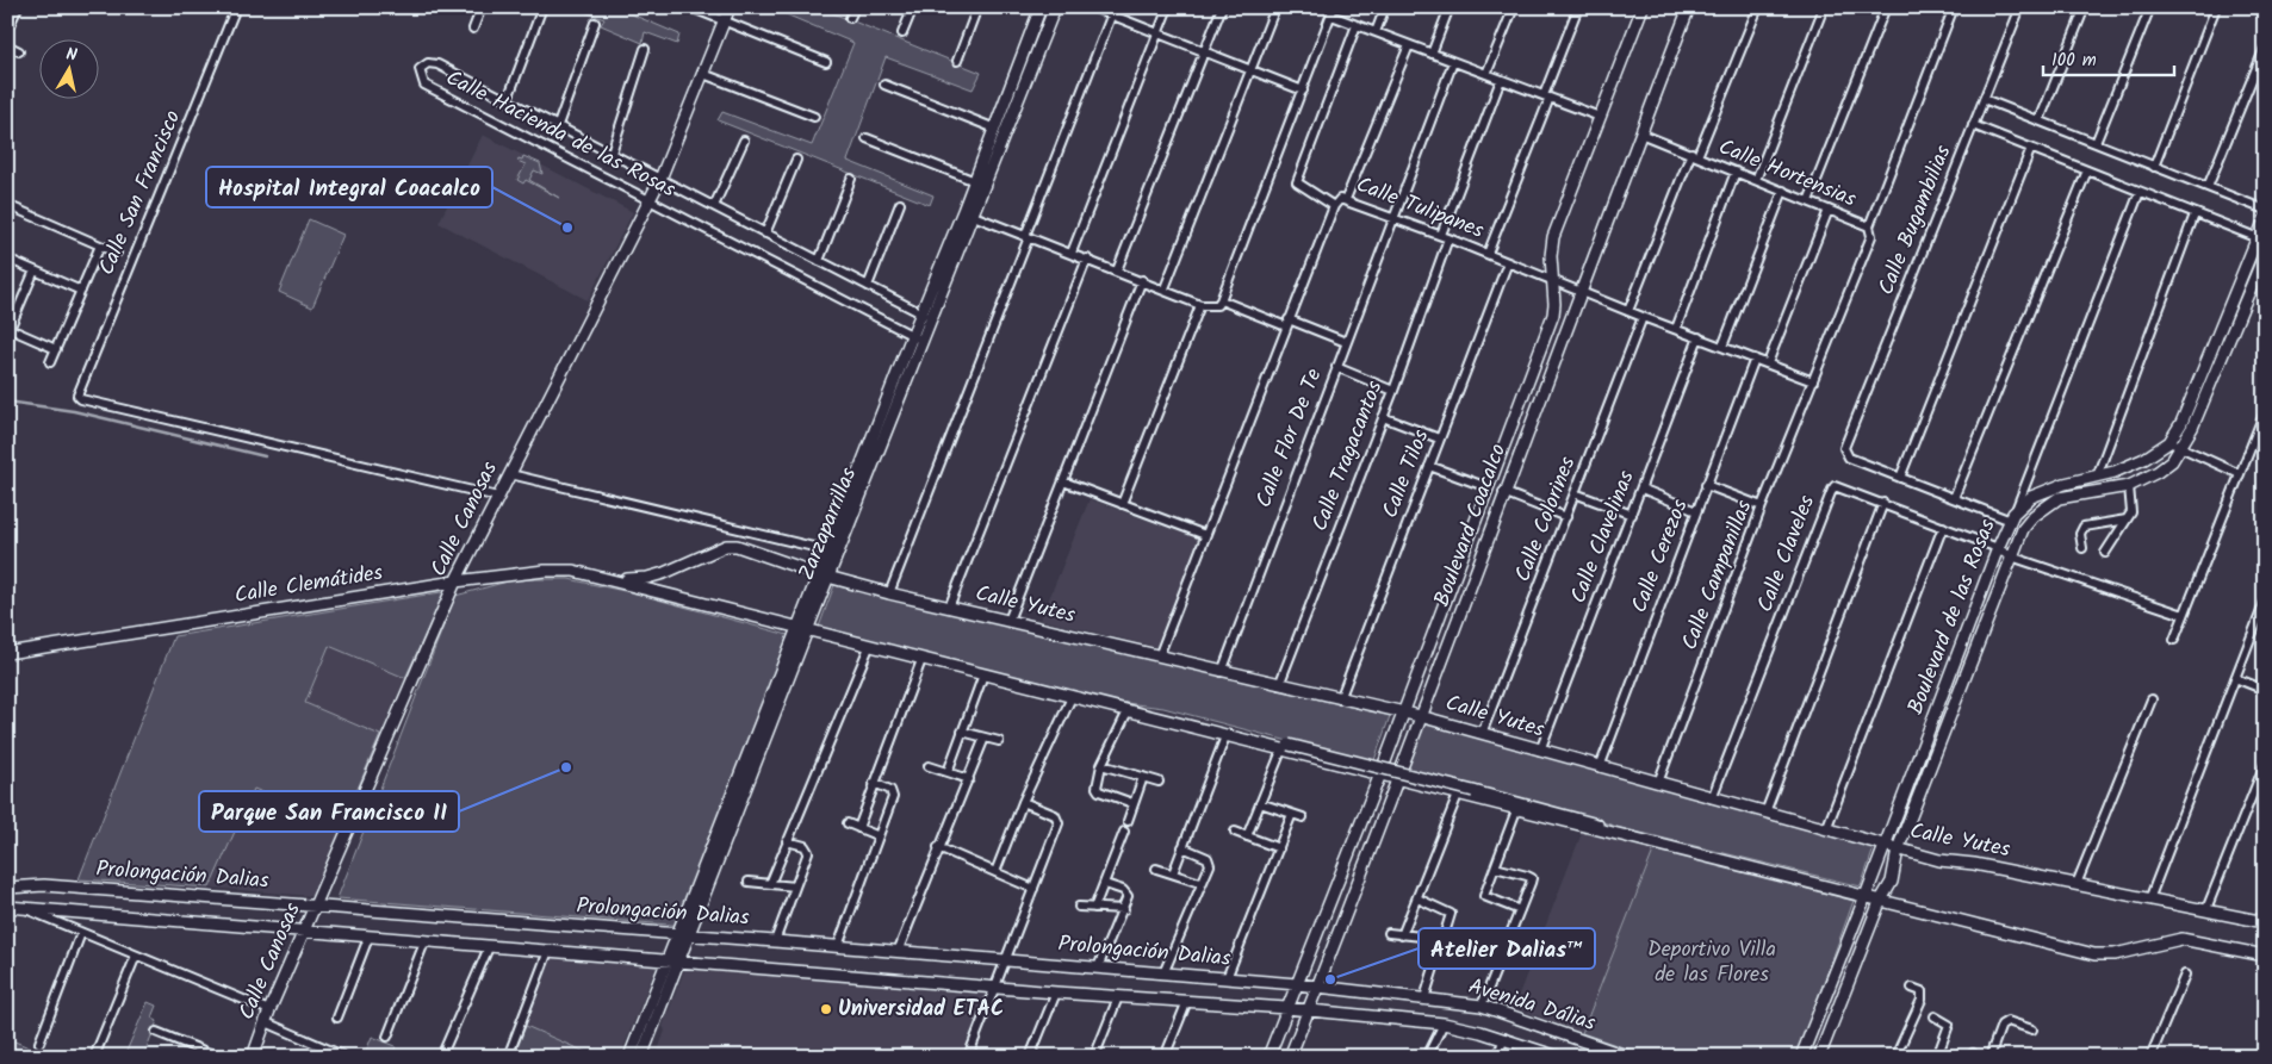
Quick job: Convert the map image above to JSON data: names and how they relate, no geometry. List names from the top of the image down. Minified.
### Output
{"streets":{"main road":["Calle Canosas","Zarzaparrillas","Boulevard Coacalco","Calle Clemátides","Calle Yutes","Boulevard de las Rosas","Prolongación Dalias","Avenida Dálias"],"street":["Calle Hacienda de las Rosas","Calle Hortensias","Calle San Francisco","Calle Tulipanes","Calle Bugambilias","Calle Flor De Te","Calle Tragacantos","Calle Tilos","Calle Colorines","Calle Clavelinas","Calle Claveles","Calle Cerezos","Calle Campanillas"]},"crossings":[["Calle Hacienda de las Rosas","Calle Canosas"],["Calle Hacienda de las Rosas","Zarzaparrillas"],["Calle Hortensias","Boulevard Coacalco"],["Calle Hortensias","Calle Campanillas"],["Calle San Francisco","Calle Canosas"],["Calle Tulipanes","Calle Flor De Te"],["Calle Tulipanes","Calle Tragacantos"],["Calle Tulipanes","Calle Tilos"],["Calle Tulipanes","Calle Colorines"],["Calle Tulipanes","Boulevard Coacalco"],["Calle Tulipanes","Calle Clavelinas"],["Calle Tulipanes","Calle Cerezos"],["Calle Tulipanes","Calle Campanillas"],["Calle Tulipanes","Calle Yutes"],["Calle Bugambilias","Boulevard de las Rosas"],["Calle Flor De Te","Calle Yutes"],["Calle Tragacantos","Calle Yutes"],["Calle Tilos","Calle Yutes"],["Calle Canosas","Calle Clemátides"],["Calle Canosas","Prolongación Dalias"],["Calle Colorines","Calle Yutes"],["Zarzaparrillas","Calle Clemátides"],["Zarzaparrillas","Calle Yutes"],["Zarzaparrillas","Prolongación Dalias"],["Boulevard Coacalco","Calle Yutes"],["Boulevard Coacalco","Prolongación Dalias"],["Boulevard Coacalco","Avenida Dálias"],["Calle Clavelinas","Calle Yutes"],["Calle Claveles","Calle Yutes"],["Calle Claveles","Boulevard de las Rosas"],["Calle Cerezos","Calle Yutes"],["Calle Campanillas","Calle Yutes"],["Calle Clemátides","Calle Yutes"],["Calle Yutes","Boulevard de las Rosas"],["Prolongación Dalias","Avenida Dálias"]],"parks":["Deportivo Villa de las Flores"],"places":["Hospital Integral Coacalco","Parque San Francisco II","Atelier Dalias™","Universidad ETAC"],"scale_bar":"100 m","north":"top"}
